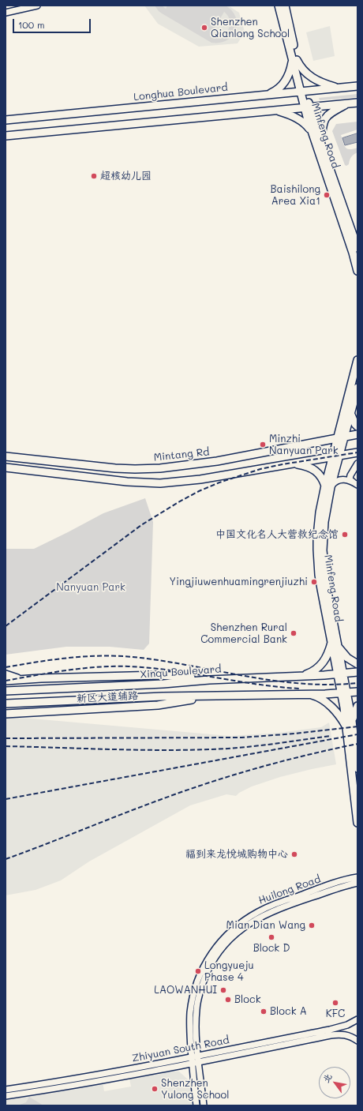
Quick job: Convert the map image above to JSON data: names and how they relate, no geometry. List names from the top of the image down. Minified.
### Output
{"streets":{"main road":["Longhua Boulevard","Minfeng Road","Mintang Rd","Xinqu Boulevard","新区大道辅路"],"street":["Huilong Road","Zhiyuan South Road"]},"crossings":[["Longhua Boulevard","Minfeng Road"],["Minfeng Road","Mintang Rd"],["Minfeng Road","Xinqu Boulevard"],["Huilong Road","Zhiyuan South Road"]],"parks":["Nanyuan Park"],"places":["Shenzhen Qianlong School","超核幼儿园","Baishilong Area Xia1","Minzhi Nanyuan Park","中国文化名人大营救纪念馆","Yingjiuwenhuamingrenjiuzhi","Shenzhen Rural Commercial Bank","福到来龙悦城购物中心","Mian Dian Wang","Block D","Longyueju Phase 4","LAOWANHUI","Block","KFC","Block A","Shenzhen Yulong School"],"scale_bar":"100 m","north":"top left"}
